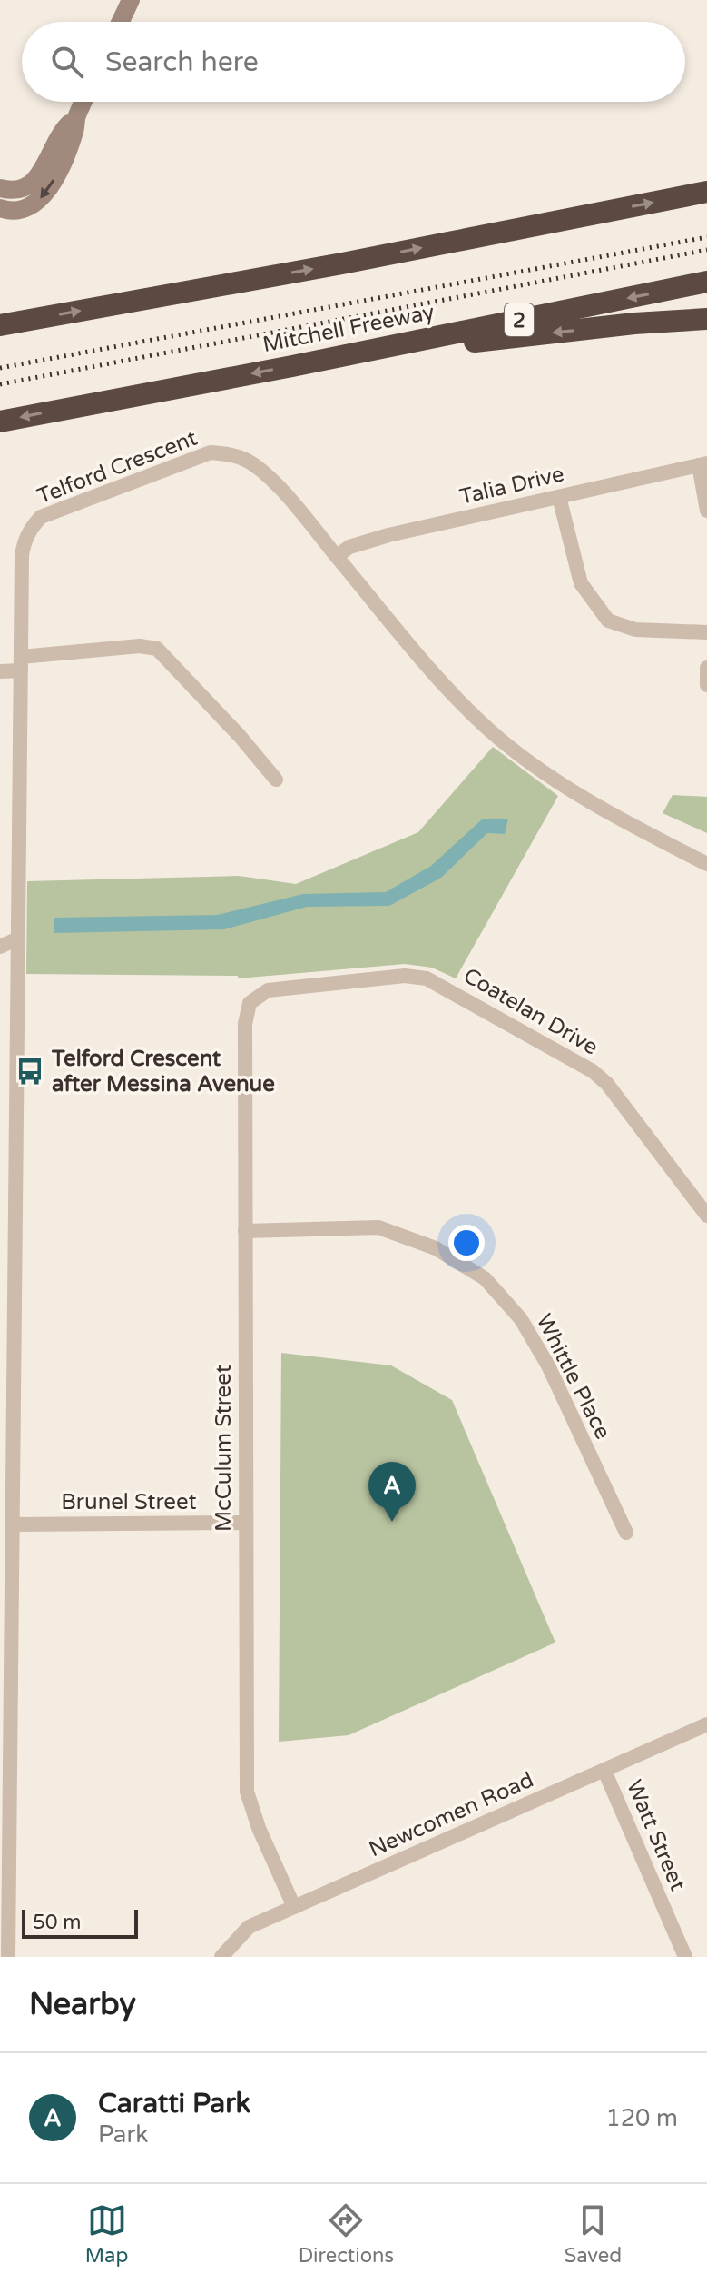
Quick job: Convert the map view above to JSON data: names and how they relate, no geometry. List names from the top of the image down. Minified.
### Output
{"streets":{"highway":["2","Mitchell Freeway"],"street":["Telford Crescent","Talia Drive","Coatelan Drive","Whittle Place","McCulum Street","Brunel Street","Newcomen Road","Watt Street"]},"crossings":[["Telford Crescent","Talia Drive"],["Telford Crescent","Brunel Street"],["Coatelan Drive","McCulum Street"],["Whittle Place","McCulum Street"],["McCulum Street","Brunel Street"],["McCulum Street","Newcomen Road"],["Newcomen Road","Watt Street"]],"places":{"bus stop":["Telford Crescent after Messina Avenue"]},"scale_bar":"50 m","page":{"search":"Search here","pins":"A","scale":"50 m","heading":"Nearby","list":[{"mark":"A","name":"Caratti Park","note":"Park","value":"120 m"}],"nav":["Map","Directions","Saved"]}}
